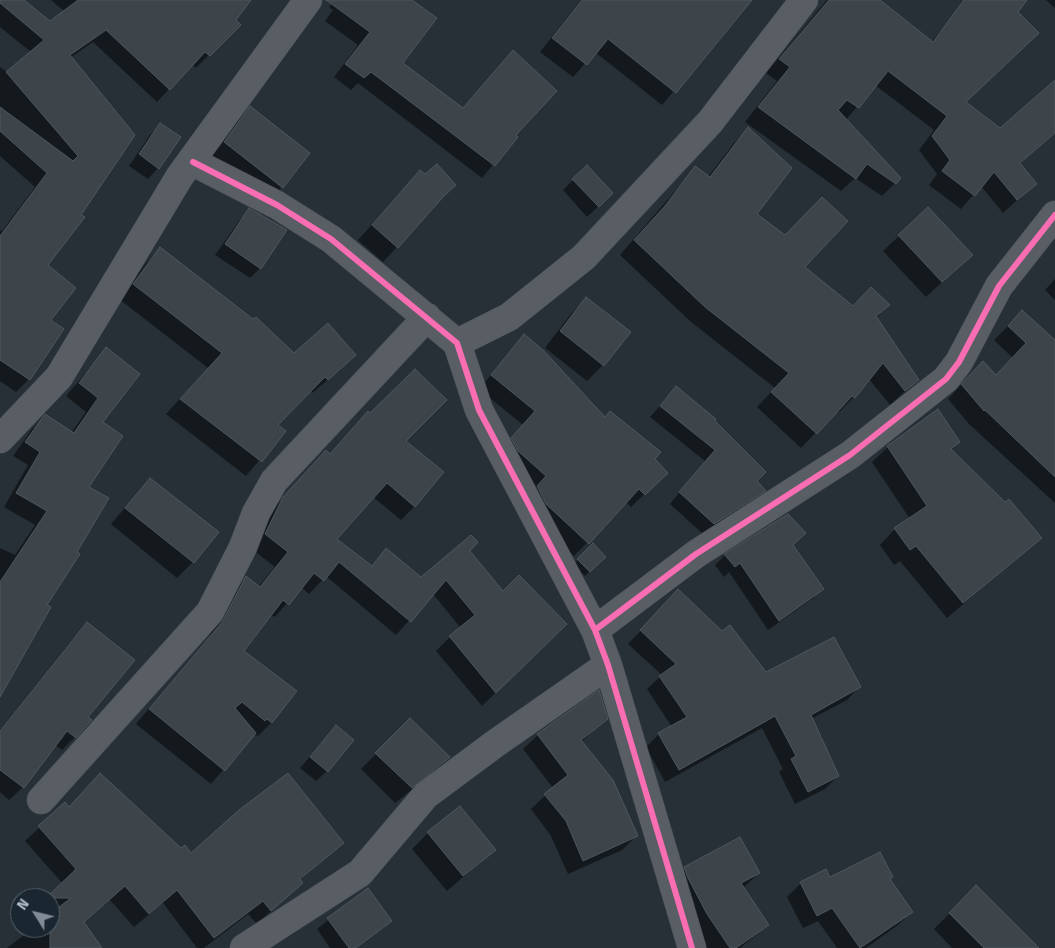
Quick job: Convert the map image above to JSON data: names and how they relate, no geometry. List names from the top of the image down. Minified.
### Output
{"north":"top left"}
